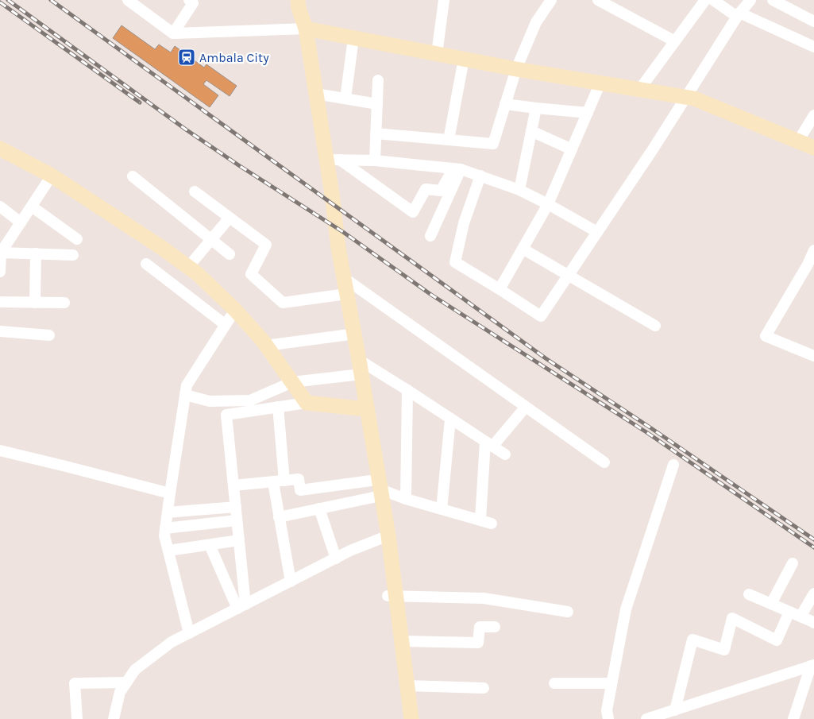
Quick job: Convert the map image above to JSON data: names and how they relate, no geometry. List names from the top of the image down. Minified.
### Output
{"places":{"station":["Ambala City"]}}
